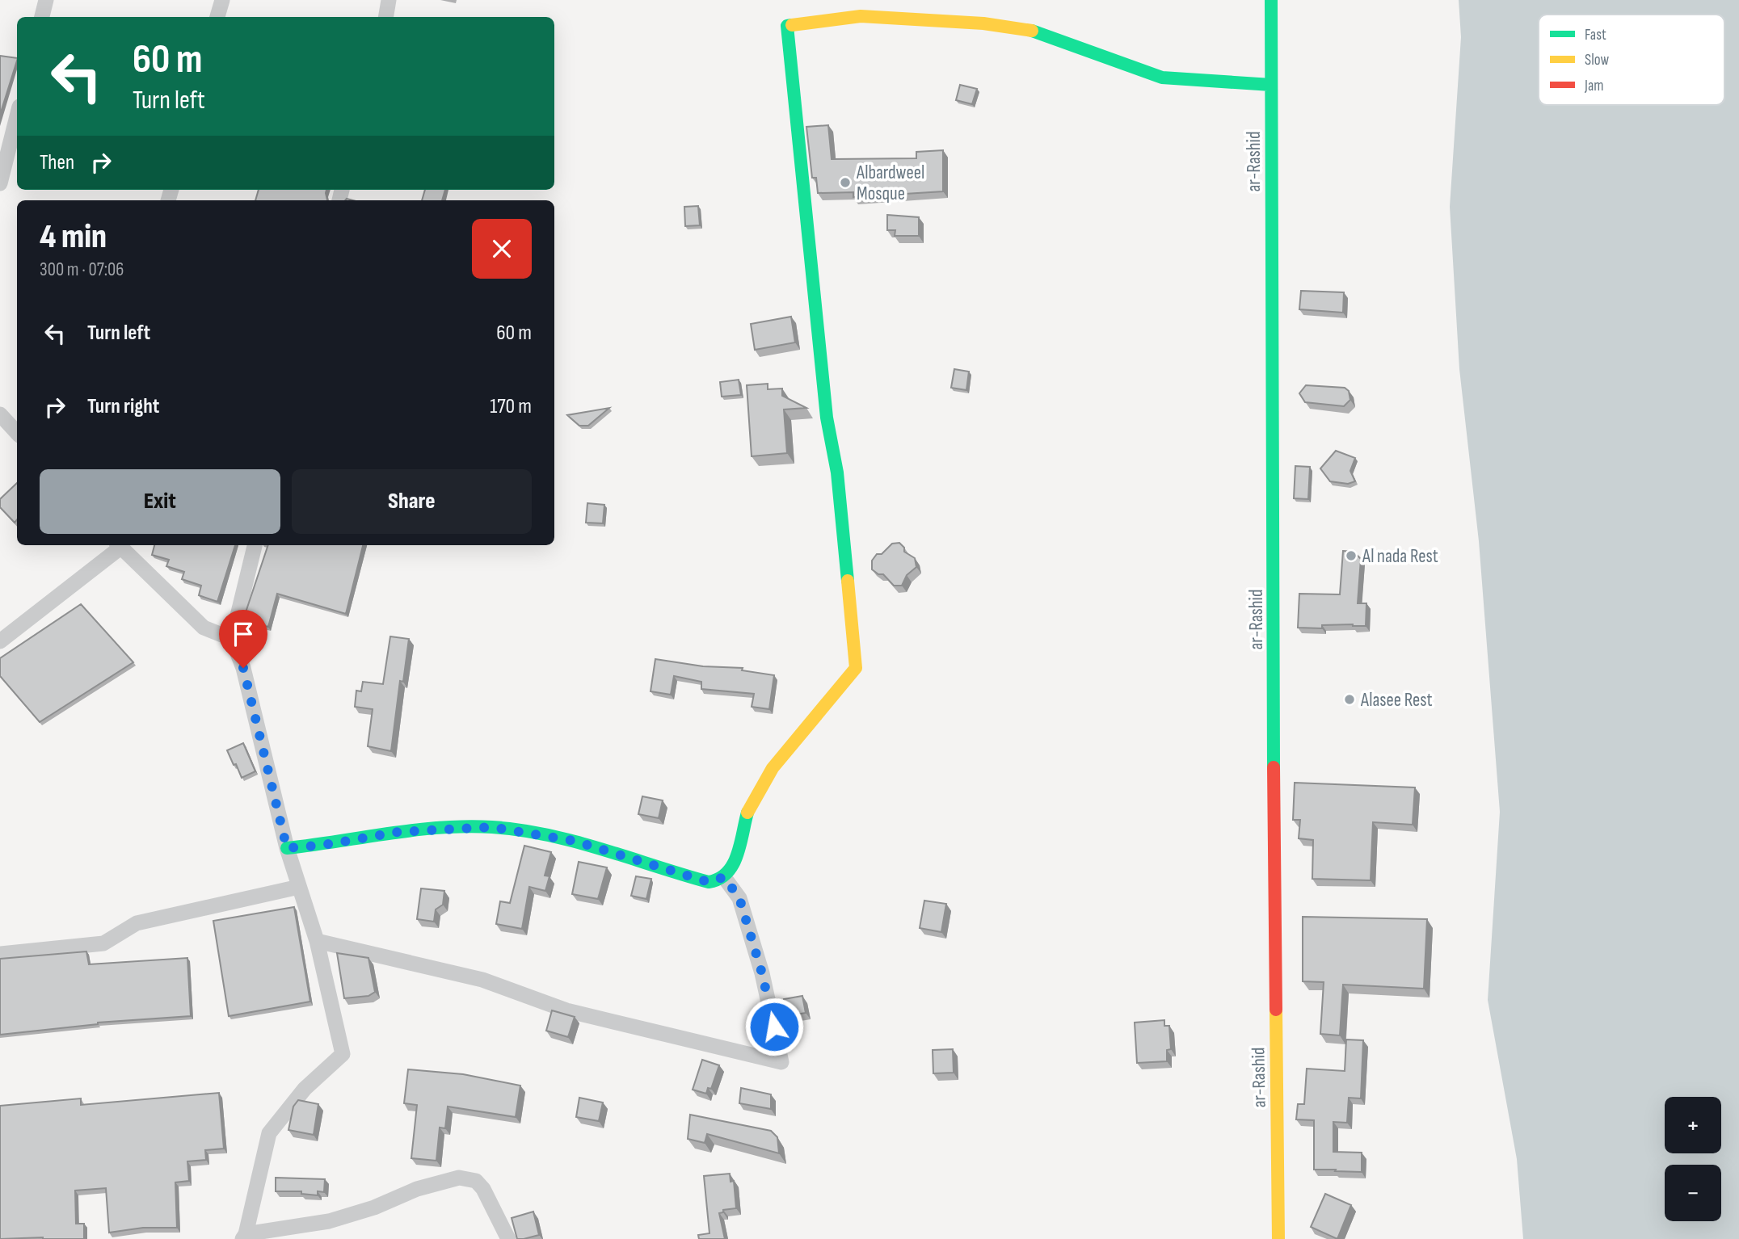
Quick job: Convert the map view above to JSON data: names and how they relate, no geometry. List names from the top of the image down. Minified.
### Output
{"streets":{"street":["ar-Rashid"]},"places":["Albardweel Mosque","Al nada Rest","Alasee Rest"],"legend":["Fast","Slow","Jam"],"page":{"turn":["60 m","Turn left"],"then":"Then","heading":["4 min","300 m · 07:06"],"list":[{"name":"Turn left","value":"60 m"},{"name":"Turn right","value":"170 m"}],"buttons":["Exit","Share"],"map_buttons":["+","−"]}}
